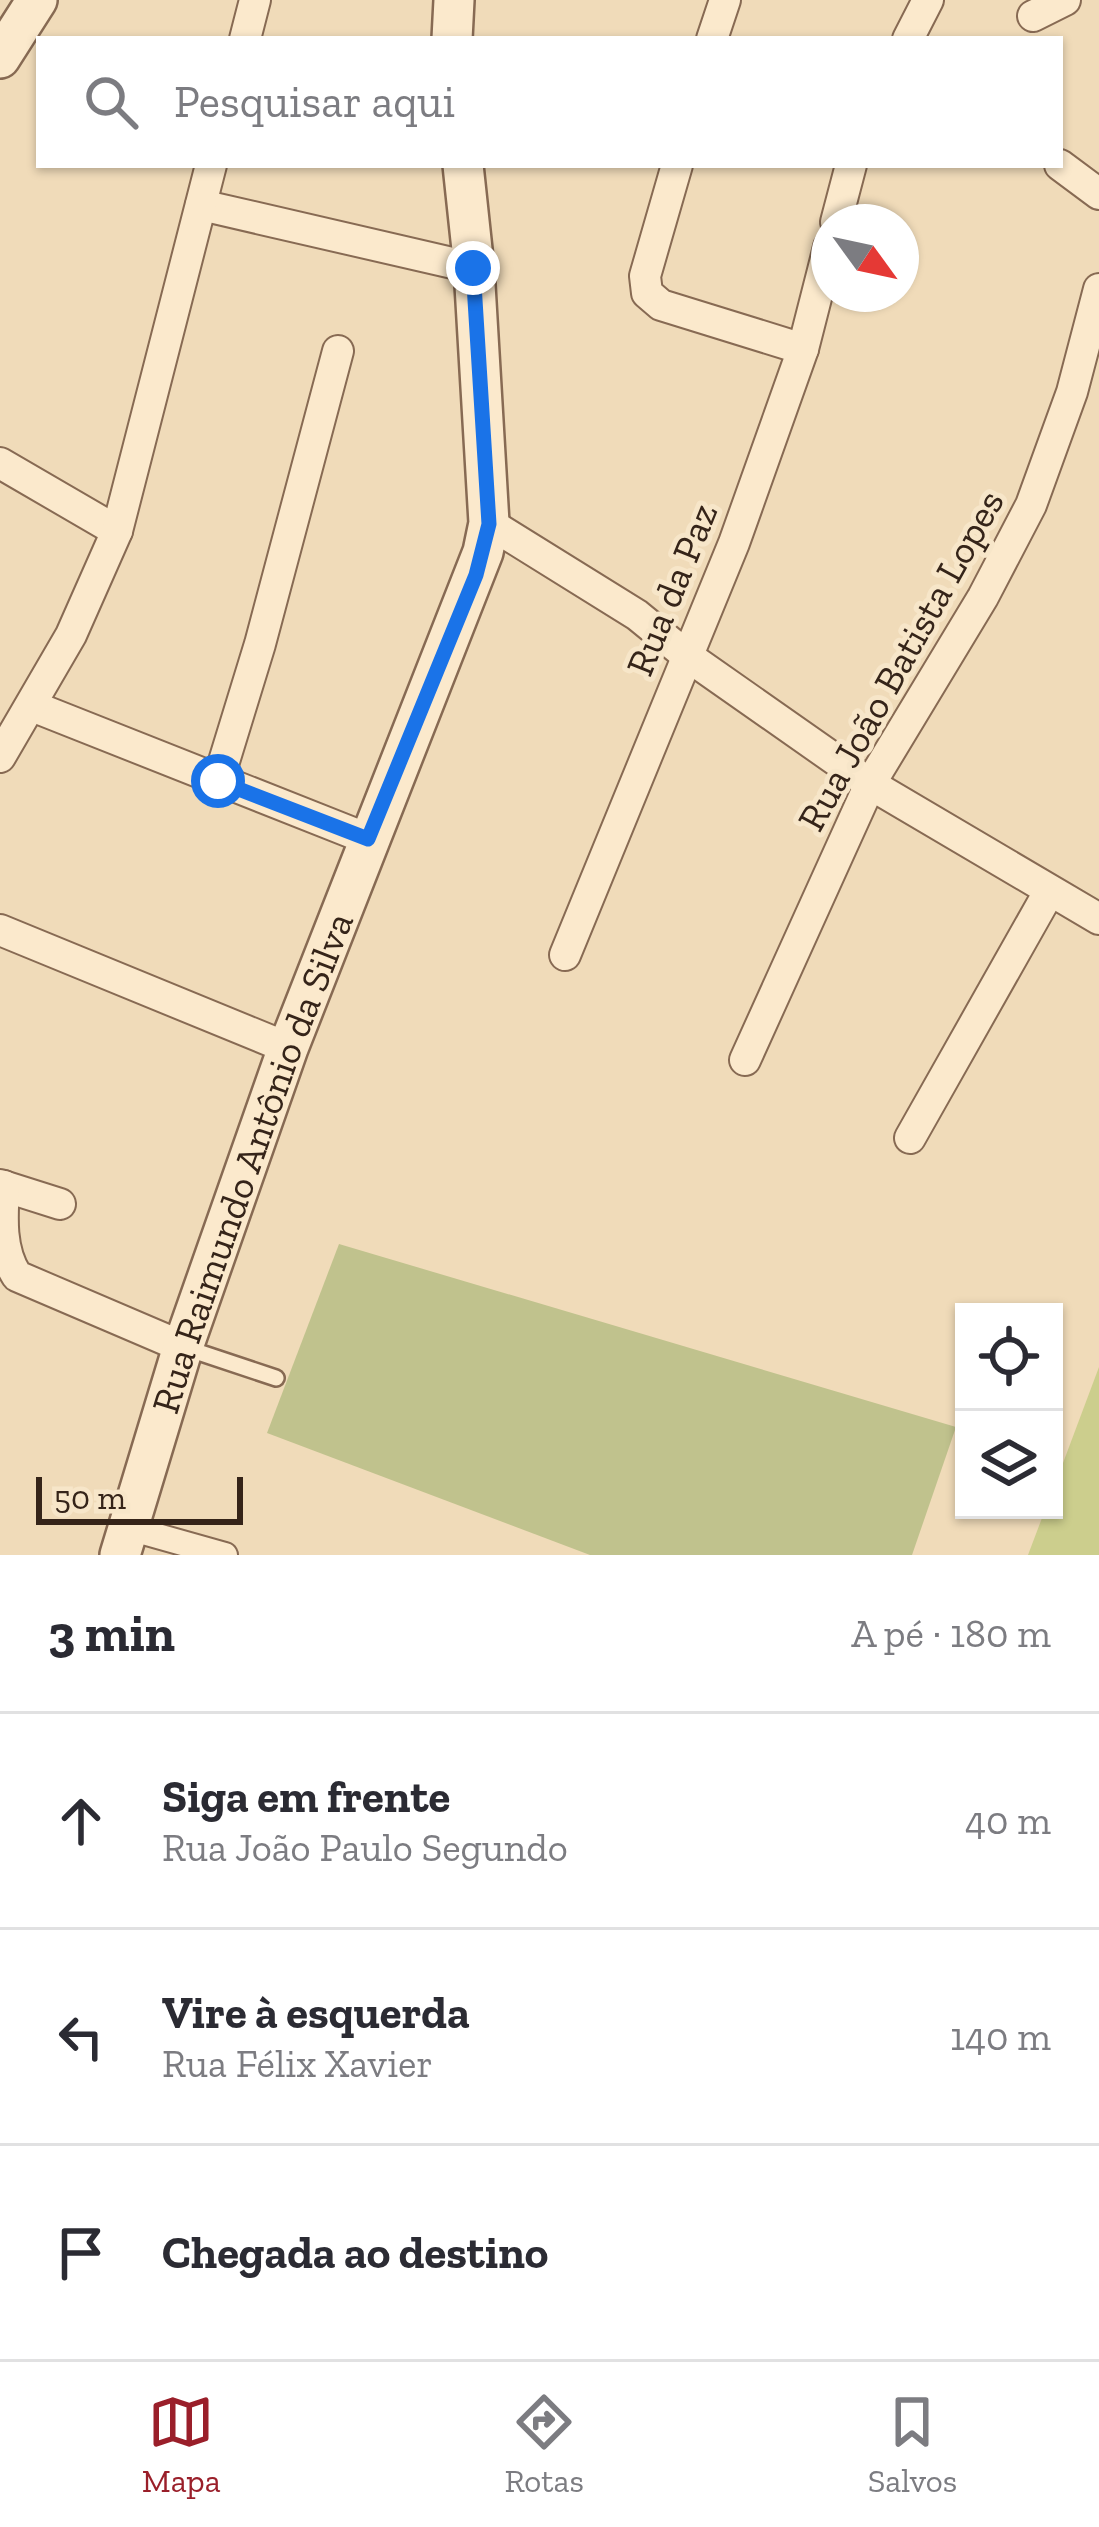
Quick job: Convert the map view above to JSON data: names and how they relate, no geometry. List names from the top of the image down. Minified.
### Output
{"streets":{"street":["Rua da Paz","Rua João Batista Lopes","Rua Raimundo Antônio da Silva"]},"scale_bar":"50 m","north":"bottom right","page":{"search":"Pesquisar aqui","scale":"50 m","heading":["3 min","A pé · 180 m"],"list":[["Siga em frente","Rua João Paulo Segundo","40 m"],["Vire à esquerda","Rua Félix Xavier","140 m"],"Chegada ao destino"],"nav":["Mapa","Rotas","Salvos"]}}
